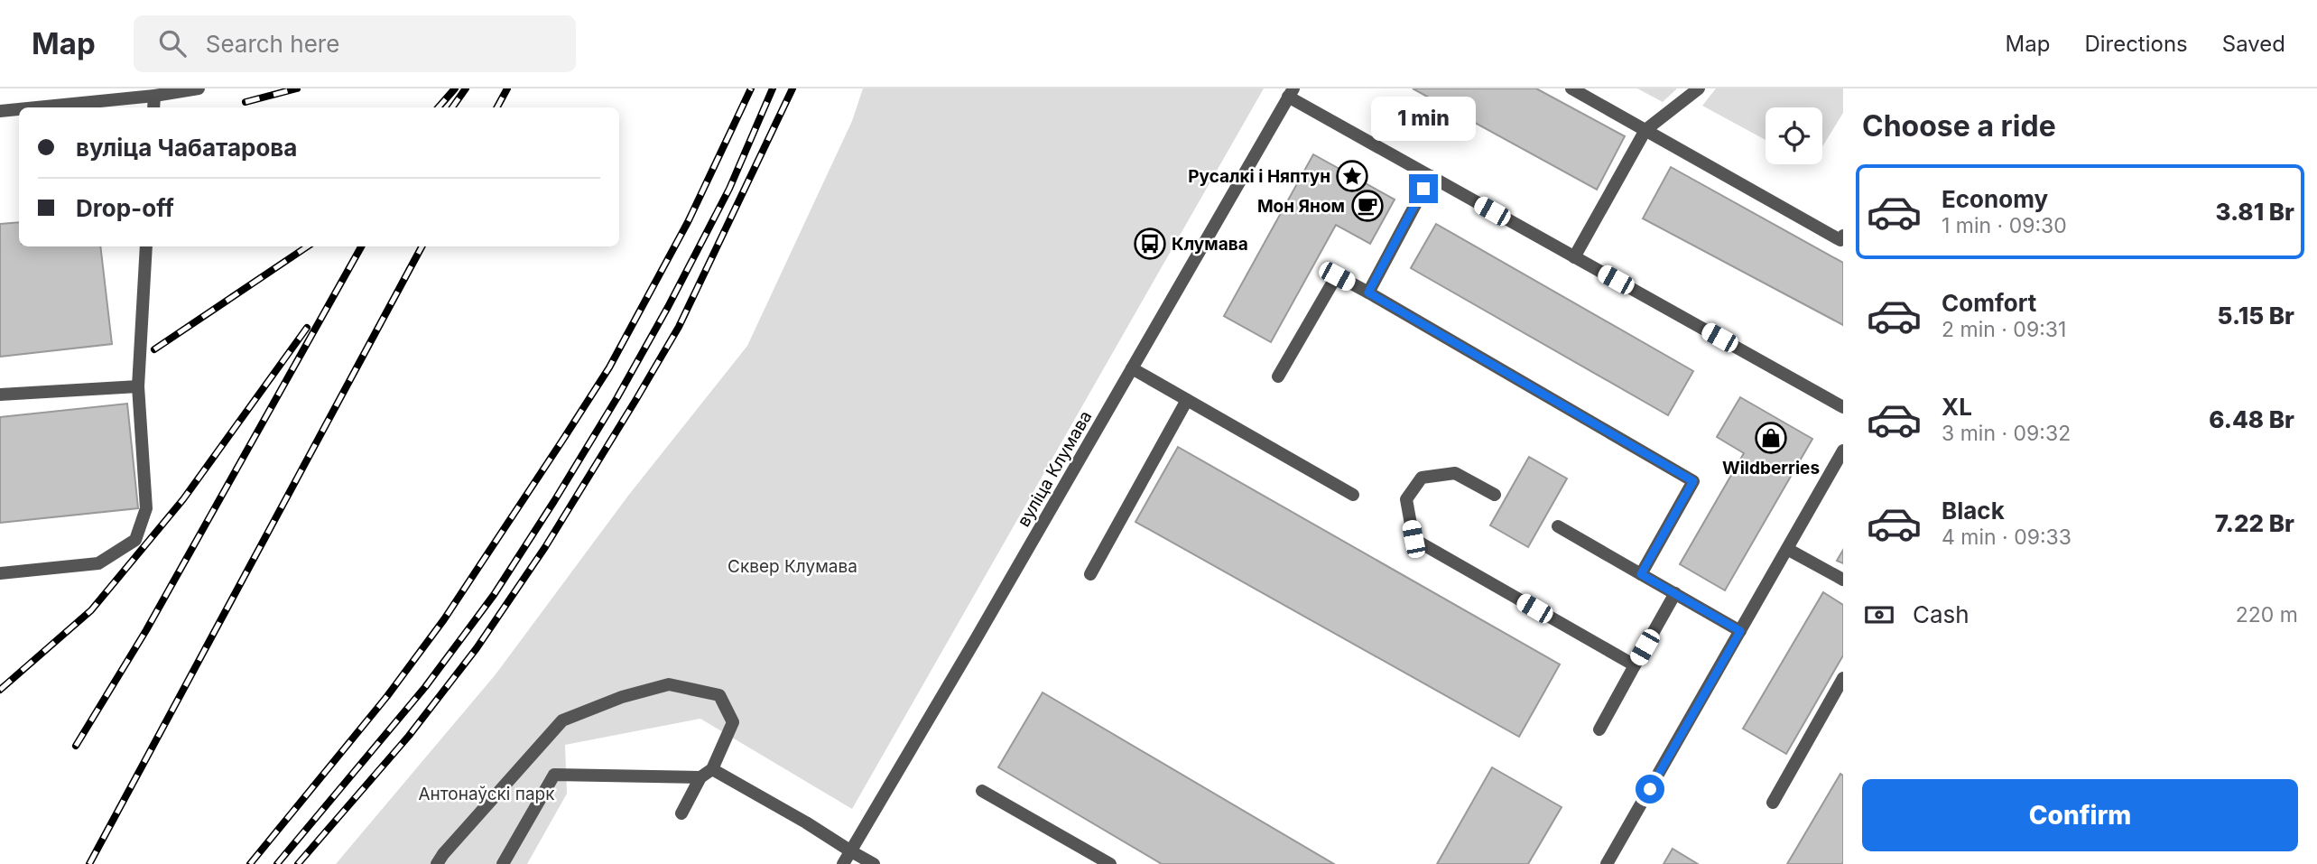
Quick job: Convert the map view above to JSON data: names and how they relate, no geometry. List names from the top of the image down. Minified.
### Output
{"streets":{"street":["вуліца Клумава"]},"parks":["Сквер Клумава","Антонаўскі парк"],"places":{"place":["Русалкі і Няптун"],"cafe":["Мон Яном"],"bus stop":["Клумава"],"shop":["Wildberries"]},"page":{"header":"Map","search":"Search here","nav":["Map","Directions","Saved"],"heading":"Choose a ride","bubble":"1 min","banner":["вуліца Чабатарова","Drop-off"],"list":[{"name":"Economy","note":"1 min · 09:30","value":"3.81 Br"},{"name":"Comfort","note":"2 min · 09:31","value":"5.15 Br"},{"name":"XL","note":"3 min · 09:32","value":"6.48 Br"},{"name":"Black","note":"4 min · 09:33","value":"7.22 Br"}],"pay":["Cash","220 m"],"buttons":"Confirm"}}
